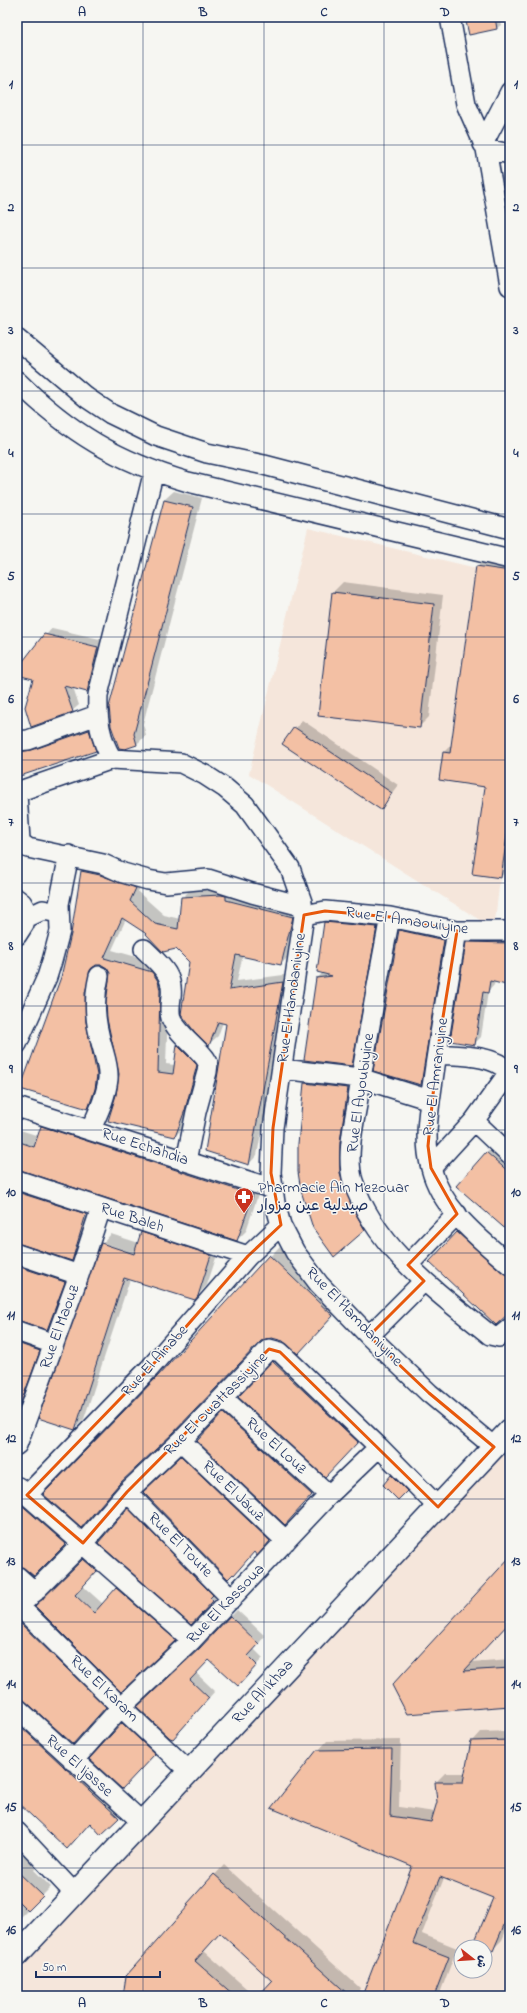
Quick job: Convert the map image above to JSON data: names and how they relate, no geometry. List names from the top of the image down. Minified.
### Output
{"streets":{"street":["Rue El Amaouiyine","Rue El Hamdaniyine","Rue El Amraniyine","Rue El Ayoubiyine","Rue Echahdia","Rue Baleh","Rue El Maouz","Rue El Ainabe","Rue El Ouattassiyine","Rue El Louz","Rue El Jawz","Rue El Toute","Rue El Kassoua","Rue El Karam","Rue Al Ikhaa","Rue El Ijasse"]},"crossings":[["Rue El Amaouiyine","Rue El Hamdaniyine"],["Rue El Amaouiyine","Rue El Amraniyine"],["Rue El Amaouiyine","Rue El Ayoubiyine"],["Rue El Hamdaniyine","Rue Echahdia"],["Rue El Hamdaniyine","Rue El Ainabe"],["Rue El Hamdaniyine","Rue Al Ikhaa"],["Rue Baleh","Rue El Maouz"],["Rue Baleh","Rue El Ainabe"],["Rue El Ouattassiyine","Rue El Louz"],["Rue El Ouattassiyine","Rue El Jawz"],["Rue El Ouattassiyine","Rue El Toute"],["Rue El Ouattassiyine","Rue El Kassoua"],["Rue El Ouattassiyine","Rue El Karam"],["Rue El Ouattassiyine","Rue Al Ikhaa"],["Rue El Louz","Rue El Kassoua"],["Rue El Jawz","Rue El Kassoua"],["Rue El Toute","Rue El Kassoua"],["Rue El Kassoua","Rue El Karam"],["Rue El Kassoua","Rue El Ijasse"],["Rue El Karam","Rue Al Ikhaa"],["Rue Al Ikhaa","Rue El Ijasse"]],"places":{"pharmacy":["Pharmacie Ain Mezouar صيدلية عين مزوار"]},"scale_bar":"50 m","north":"right","grid":{"columns":["A","B","C","D"],"rows":["1","2","3","4","5","6","7","8","9","10","11","12","13","14","15","16"]}}
